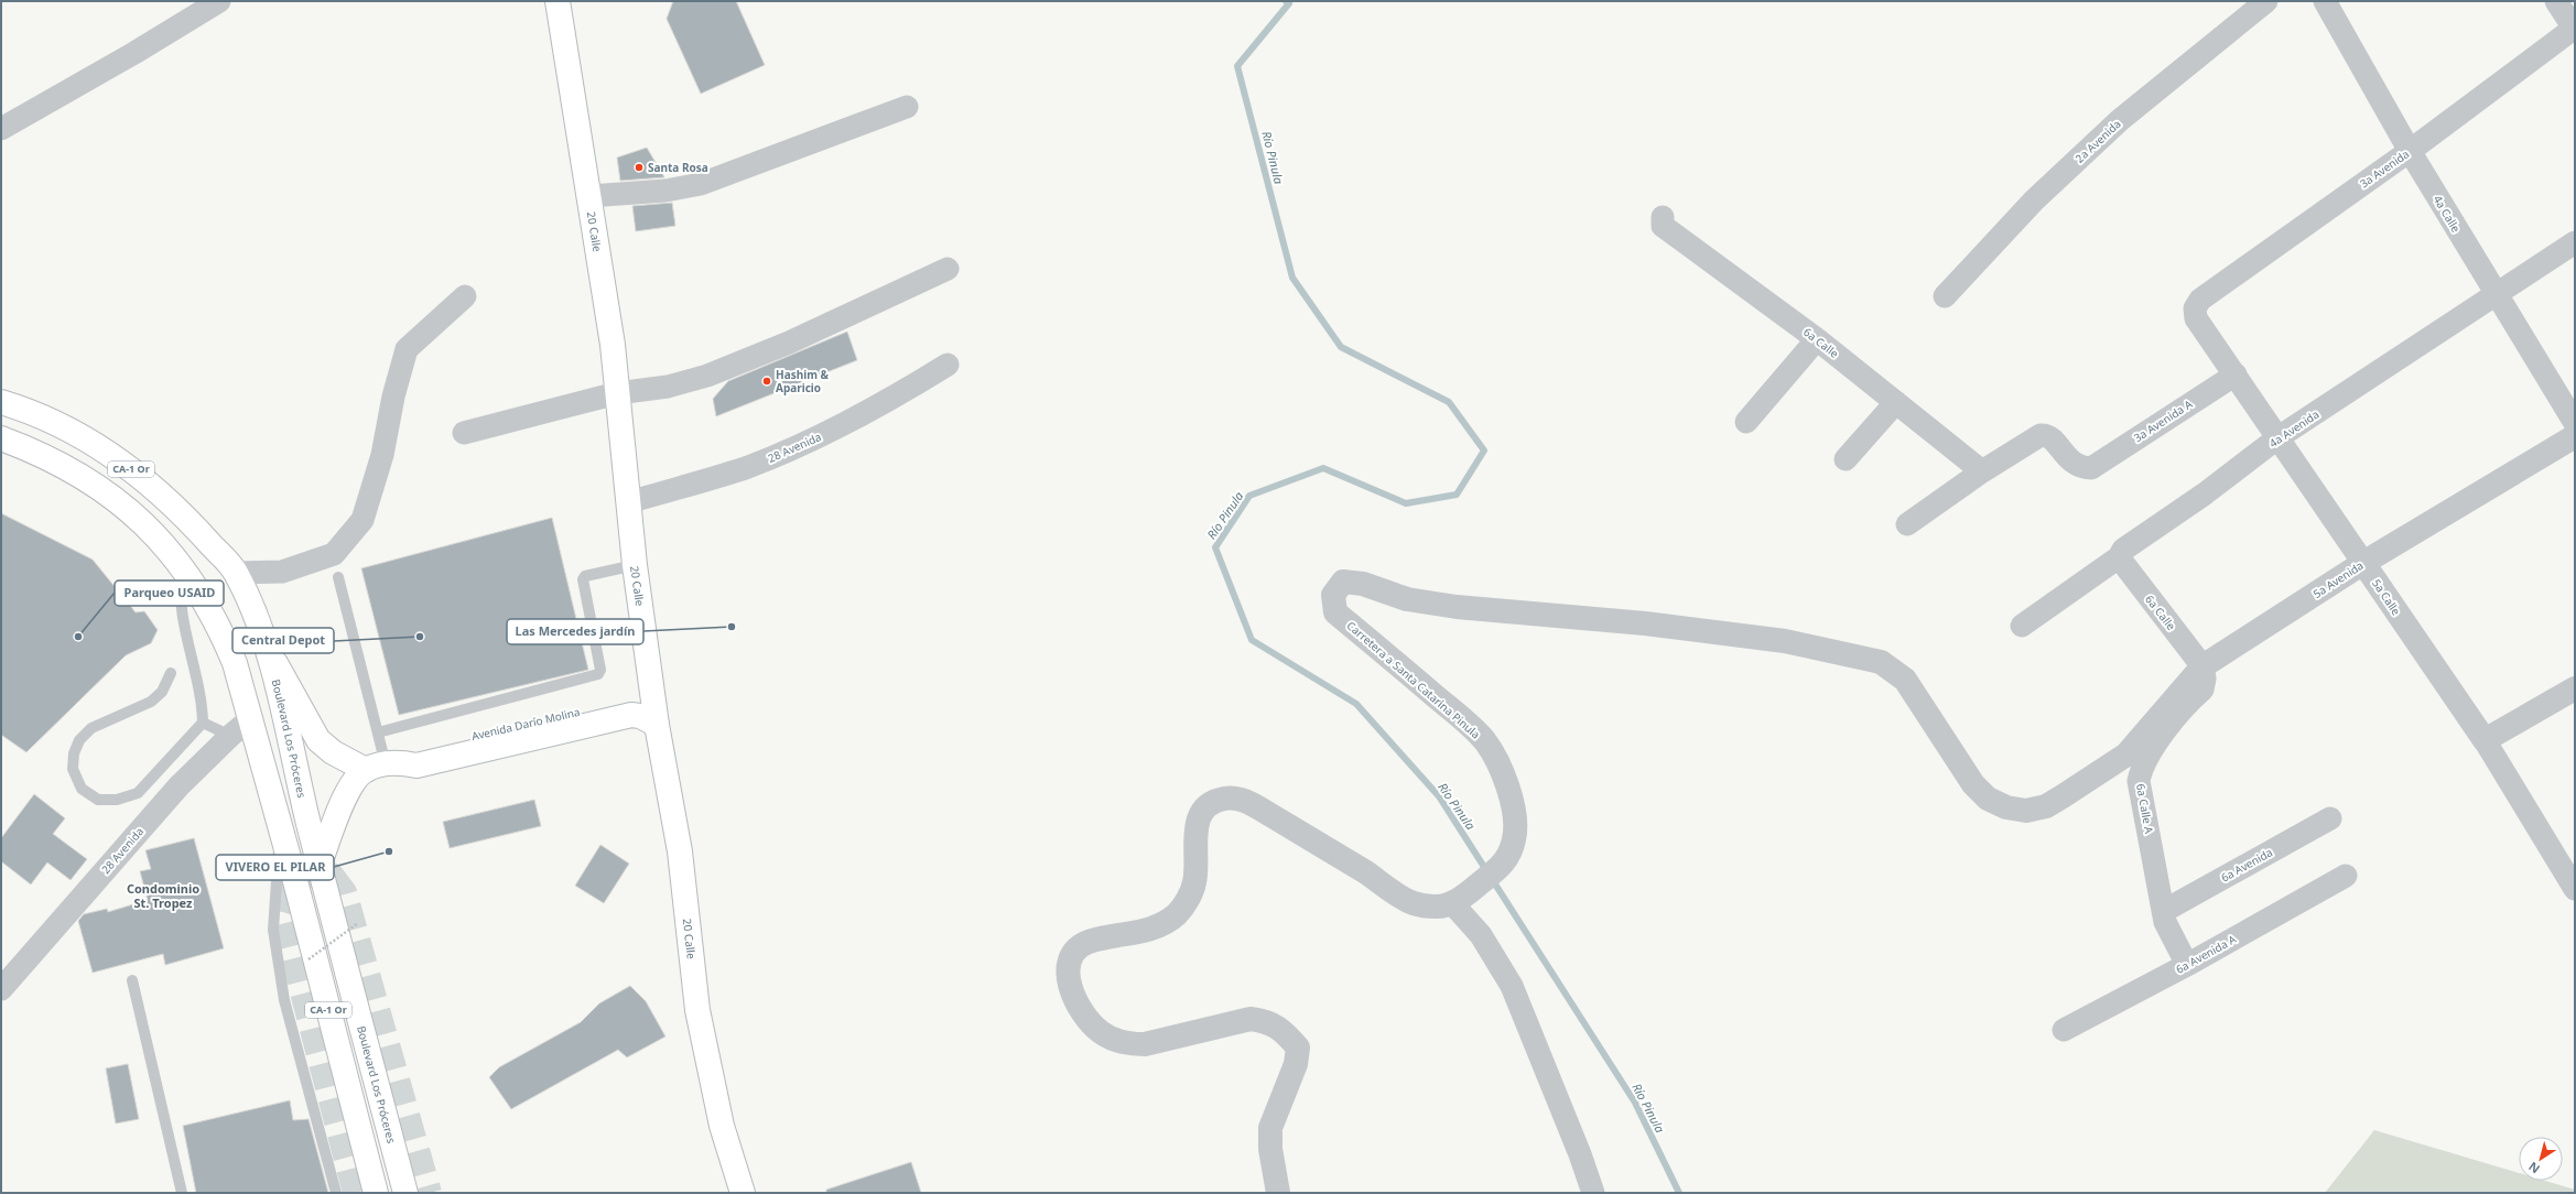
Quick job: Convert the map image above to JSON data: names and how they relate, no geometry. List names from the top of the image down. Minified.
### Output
{"streets":{"main road":["20 Calle","CA-1 Or","Avenida Darío Molina","Boulevard Los Próceres"],"street":["2a Avenida","3a Avenida","4a Calle","6a Calle","3a Avenida A","4a Avenida","28 Avenida","5a Avenida","5a Calle","Carretera a Santa Catarina Pinula","6a Calle A","6a Avenida","6a Avenida A"]},"crossings":[["3a Avenida","4a Calle"],["3a Avenida","5a Calle"],["4a Calle","4a Avenida"],["20 Calle","28 Avenida"],["20 Calle","Avenida Darío Molina"],["6a Calle","3a Avenida A"],["6a Calle","4a Avenida"],["6a Calle","5a Avenida"],["6a Calle","6a Calle A"],["3a Avenida A","5a Calle"],["4a Avenida","5a Calle"],["28 Avenida","CA-1 Or"],["5a Avenida","5a Calle"],["5a Avenida","Carretera a Santa Catarina Pinula"],["5a Avenida","6a Calle A"],["Avenida Darío Molina","Boulevard Los Próceres"],["6a Calle A","6a Avenida"],["6a Calle A","6a Avenida A"]],"districts":["Condominio St. Tropez"],"water":["Río Pinula"],"places":["Santa Rosa","Hashim & Aparicio","Las Mercedes jardín","Parqueo USAID","Central Depot","VIVERO EL PILAR"],"north":"bottom left"}
